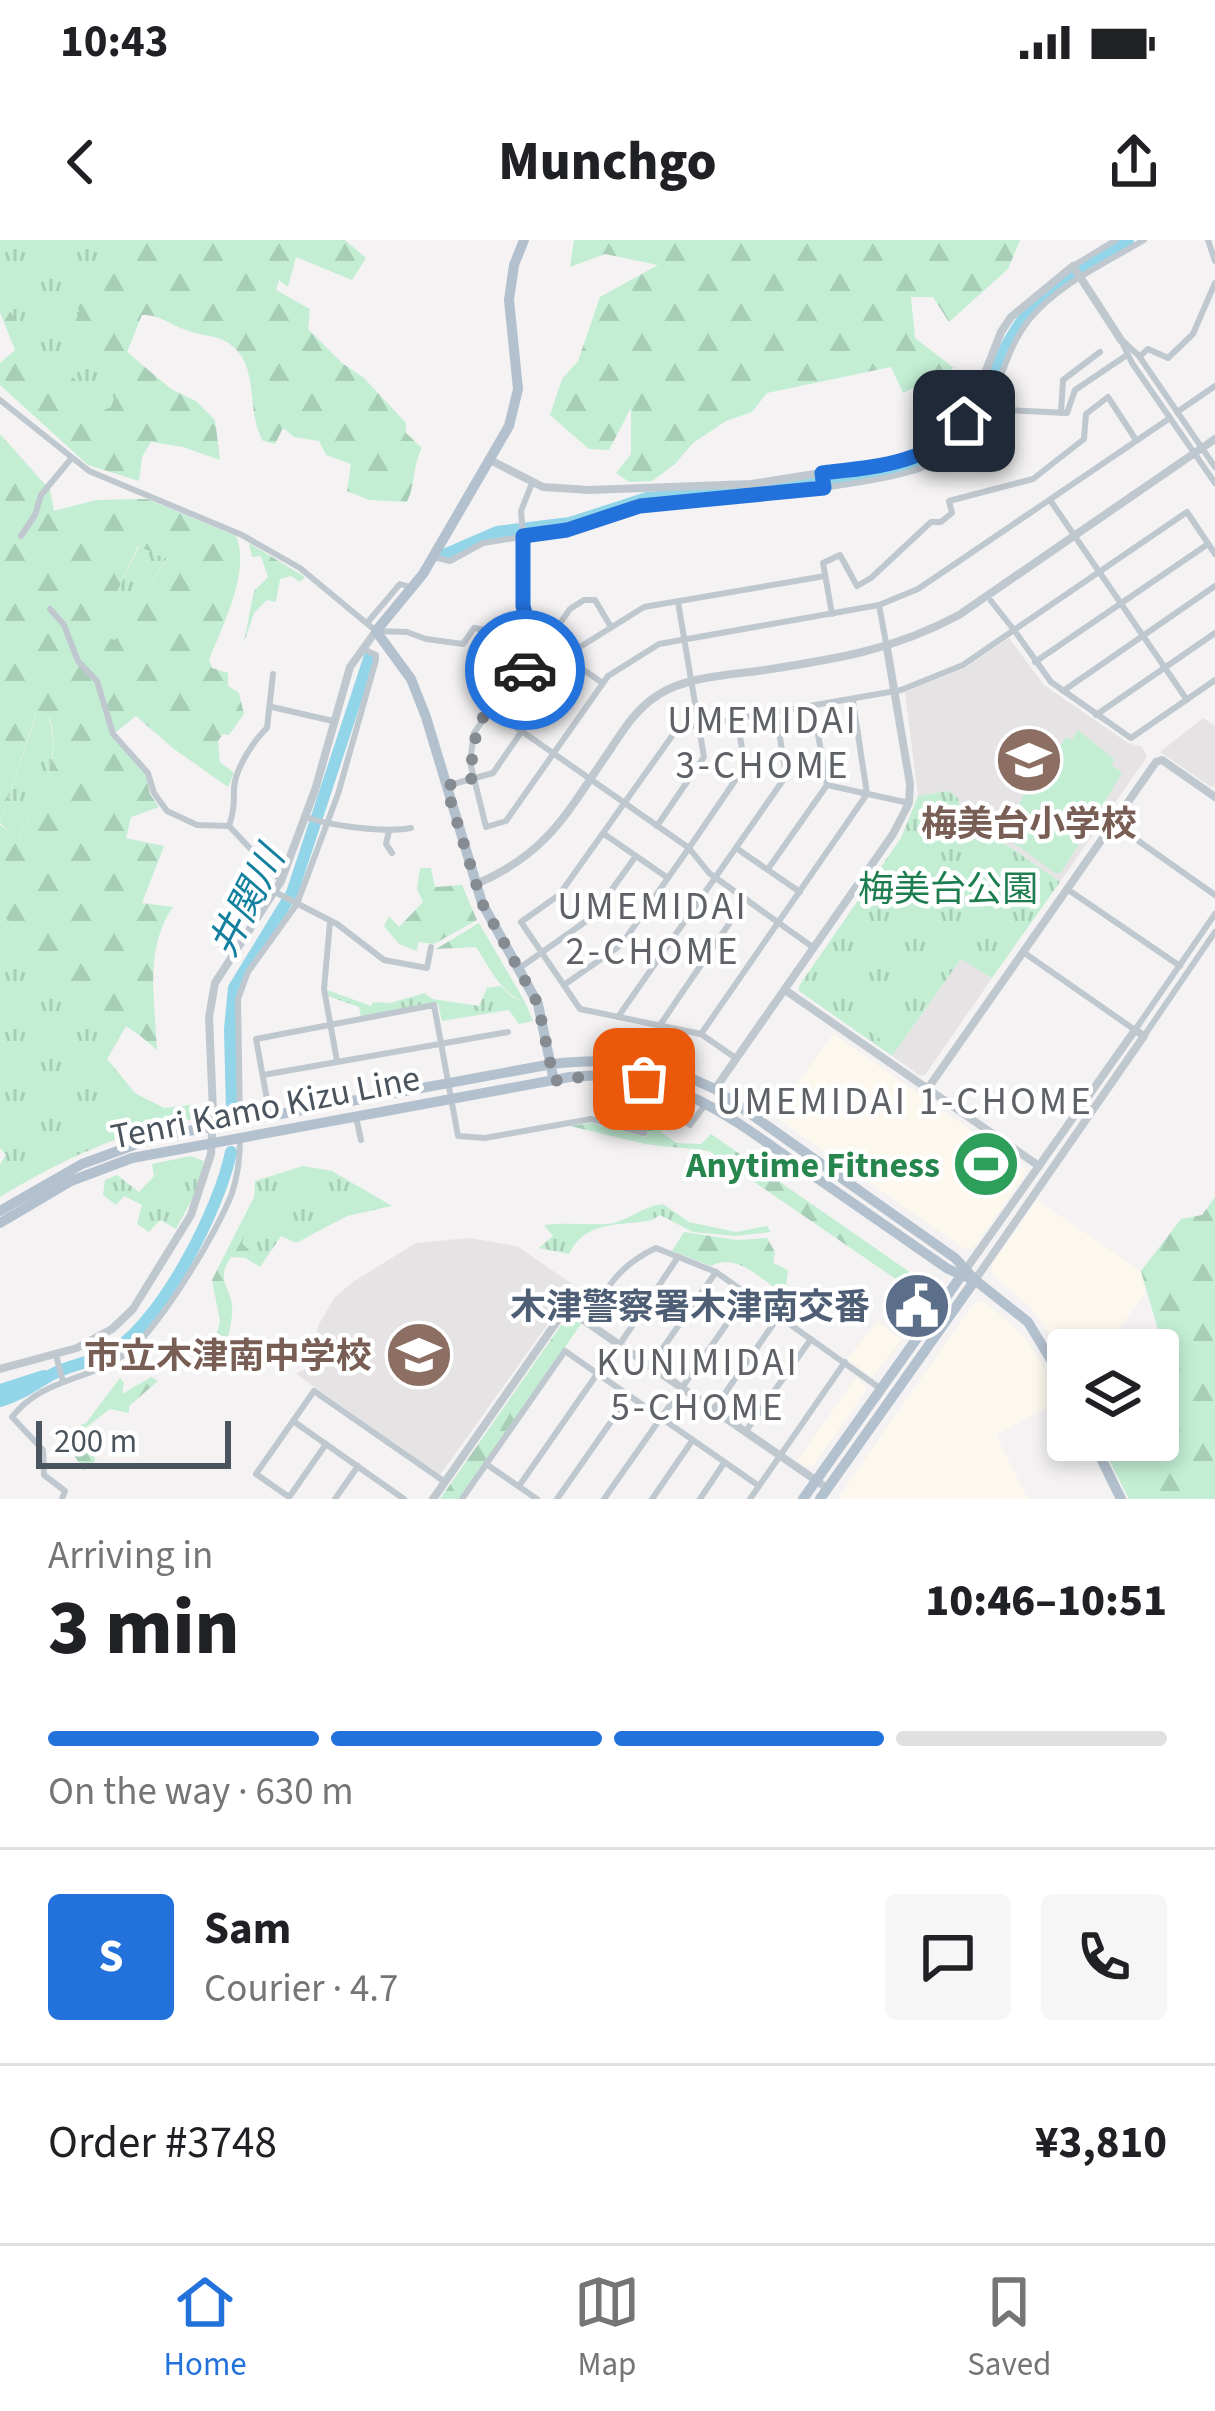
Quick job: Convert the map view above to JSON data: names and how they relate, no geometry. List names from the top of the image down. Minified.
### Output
{"streets":{"main road":["Tenri Kamo Kizu Line"]},"districts":["UMEMIDAI 3-CHOME","UMEMIDAI 2-CHOME","UMEMIDAI 1-CHOME","KUNIMIDAI 5-CHOME"],"water":["井関川"],"parks":["梅美台公園"],"places":{"school or university":["梅美台小学校","市立木津南中学校"],"sports":["Anytime Fitness"],"public building":["木津警察署木津南交番"]},"scale_bar":"200 m","page":{"status":"10:43","header":"Munchgo","scale":"200 m","heading":["3 min","Arriving in","10:46–10:51"],"panel":["Sam","Courier · 4.7","Order #3748","¥3,810"],"bar":"On the way · 630 m","round":"S","tabs":["Home","Map","Saved"]}}
